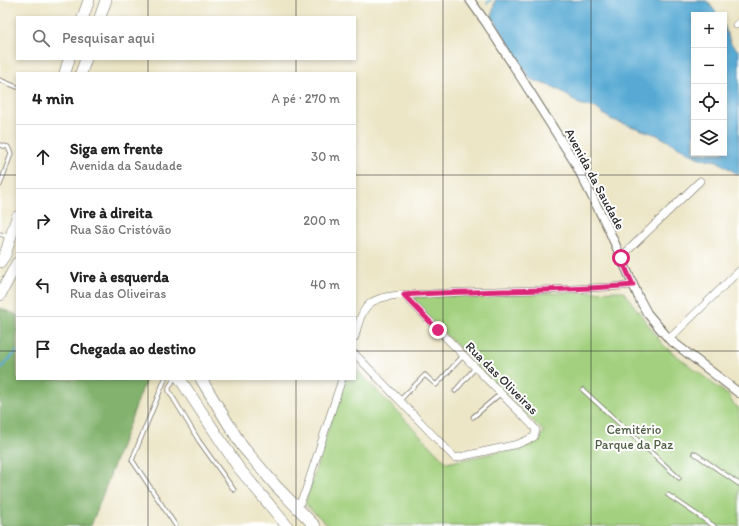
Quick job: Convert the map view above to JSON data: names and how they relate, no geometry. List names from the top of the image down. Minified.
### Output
{"streets":{"street":["Avenida da Saudade","Rua das Oliveiras"]},"parks":["Cemitério Parque da Paz"],"page":{"map_buttons":["+","−"],"search":"Pesquisar aqui","heading":["4 min","A pé · 270 m"],"list":[["Siga em frente","Avenida da Saudade","30 m"],["Vire à direita","Rua São Cristóvão","200 m"],["Vire à esquerda","Rua das Oliveiras","40 m"],"Chegada ao destino"]}}
